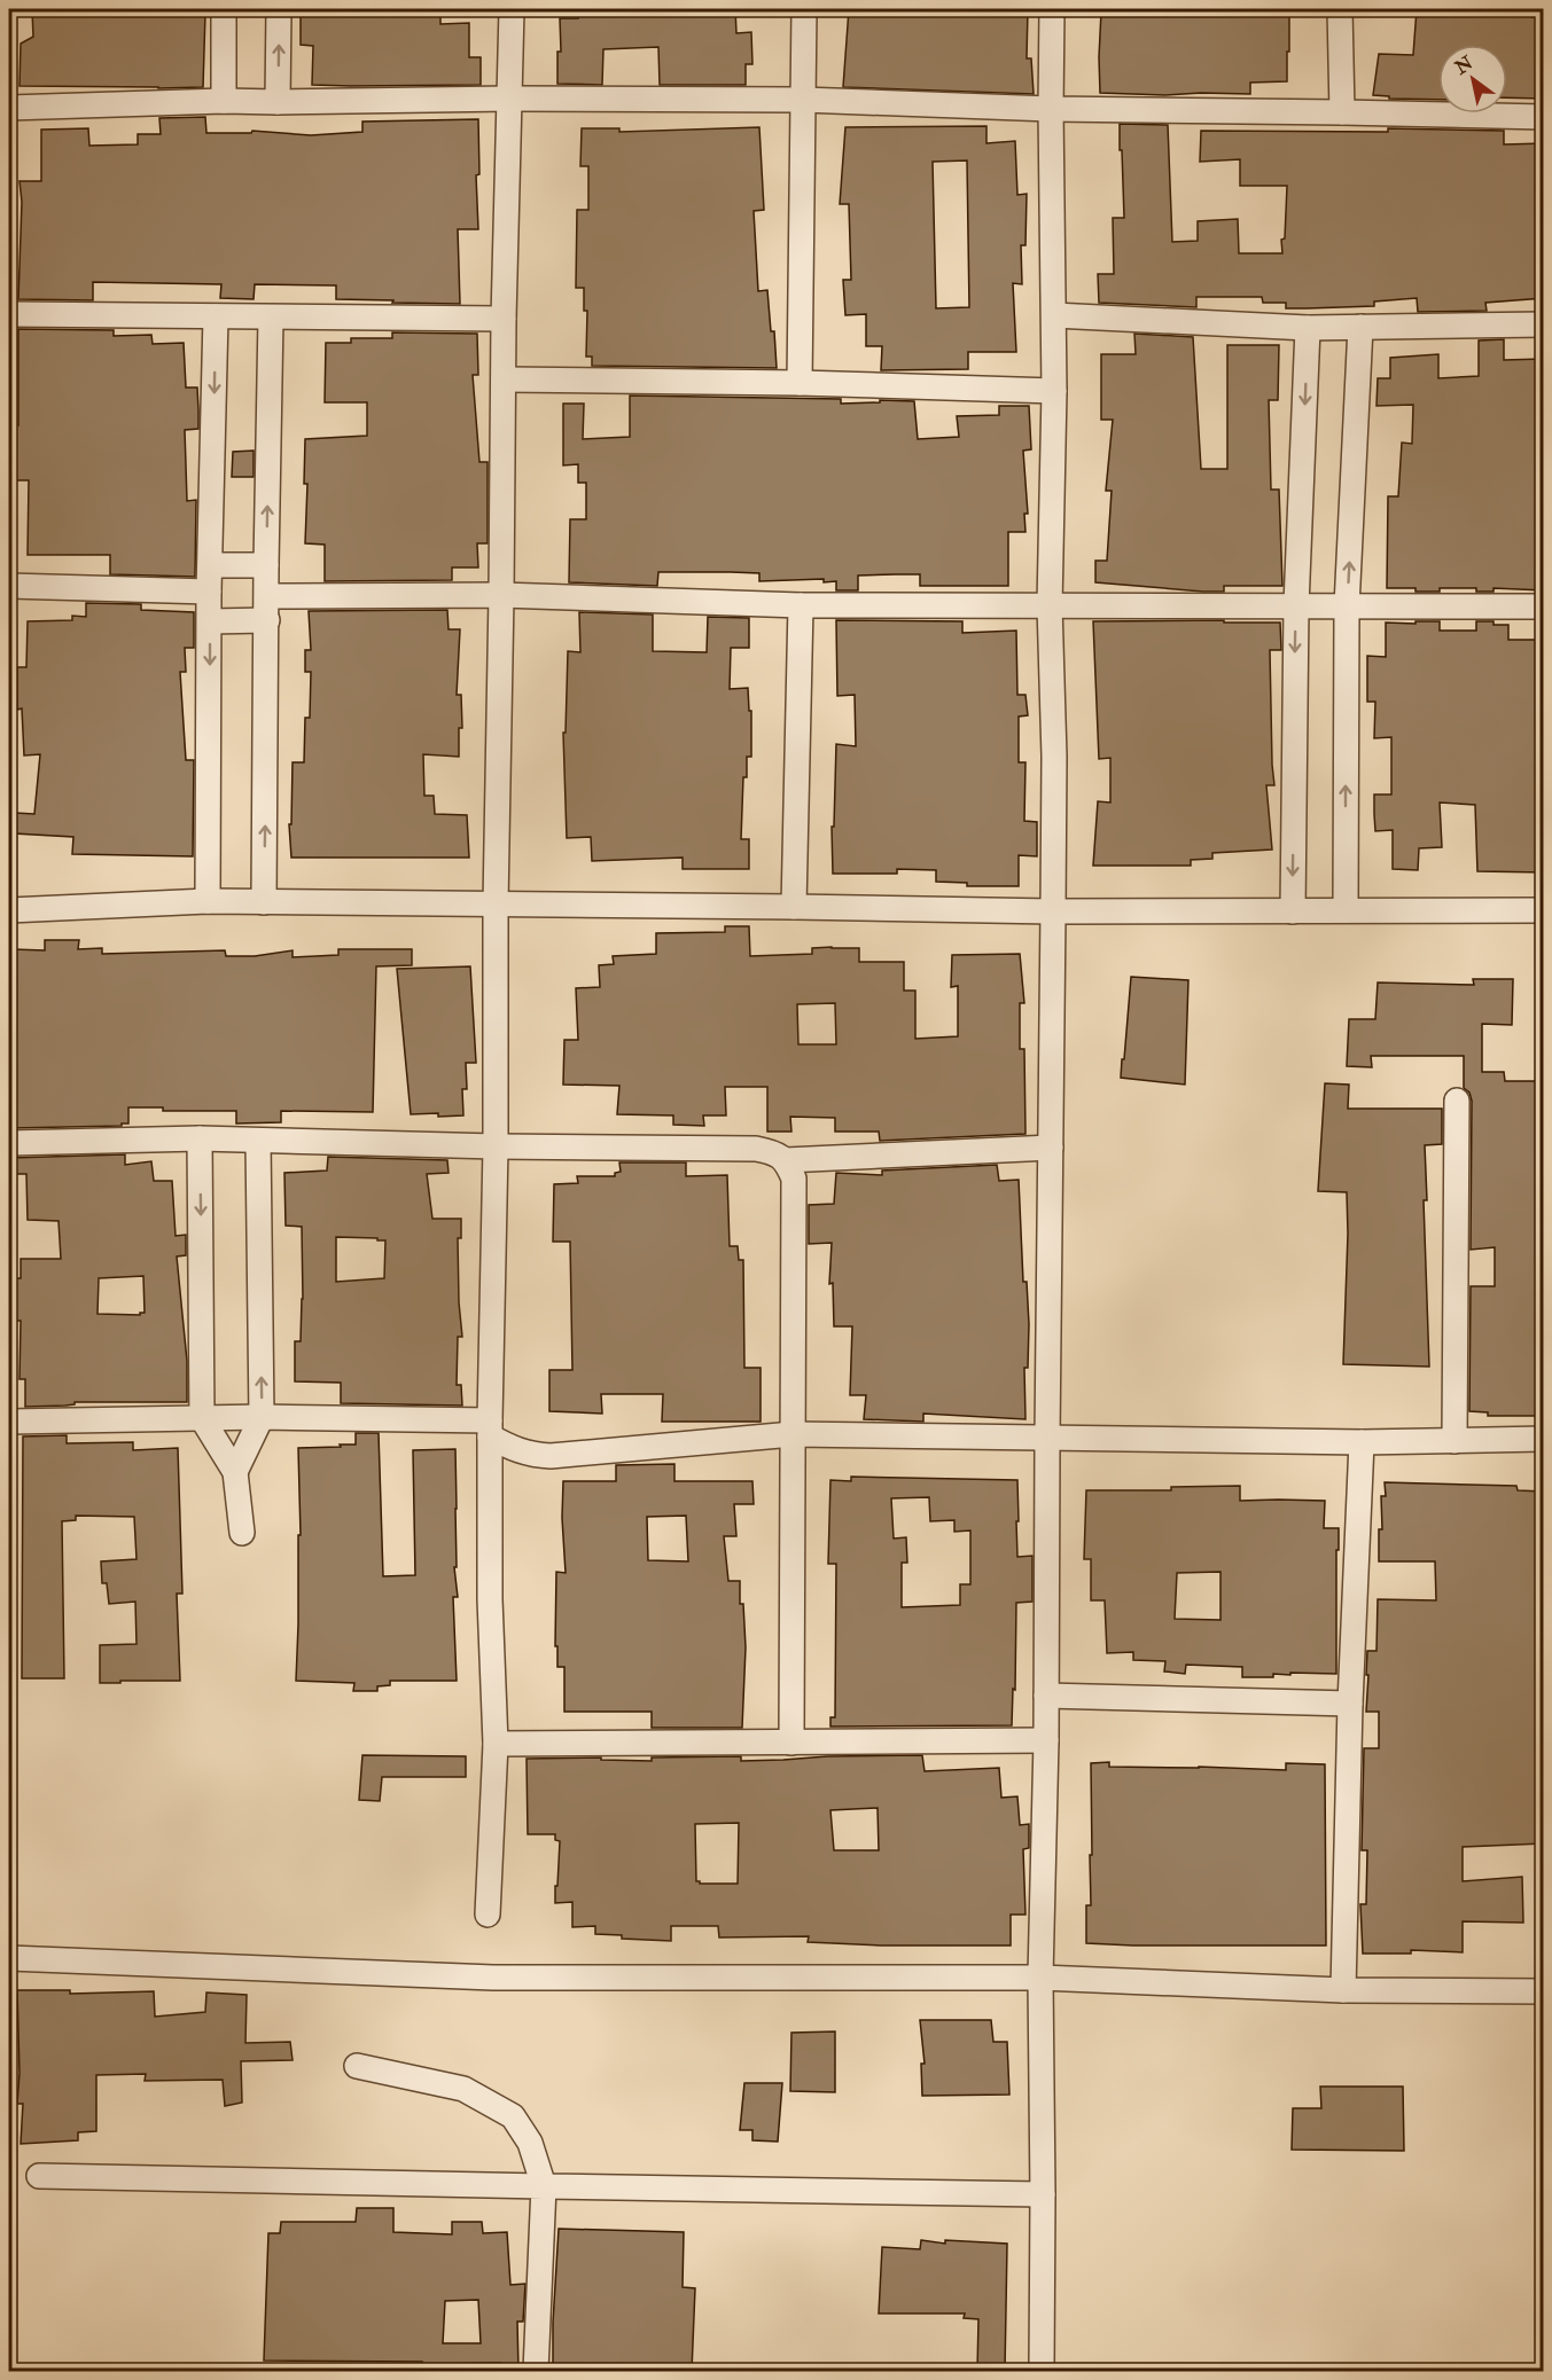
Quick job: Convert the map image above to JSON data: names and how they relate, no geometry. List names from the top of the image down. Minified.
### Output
{"north":"top left"}
